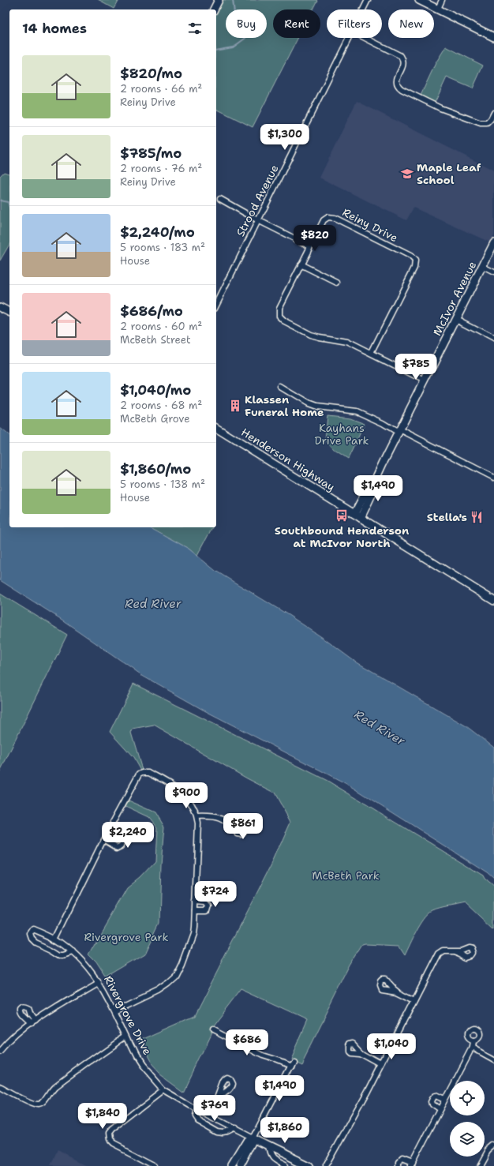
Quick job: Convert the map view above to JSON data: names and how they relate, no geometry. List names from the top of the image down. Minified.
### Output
{"streets":{"street":["Strood Avenue","Reiny Drive","McIvor Avenue","Henderson Highway","Rivergrove Drive"]},"crossings":[["Reiny Drive","McIvor Avenue"],["McIvor Avenue","Henderson Highway"]],"water":["Red River"],"parks":["Kayhans Drive Park","McBeth Park","Rivergrove Park"],"places":{"school or university":["Maple Leaf School"],"building":["Klassen Funeral Home"],"bus stop":["Southbound Henderson at McIvor North"],"restaurant":["Stella's"]},"page":{"chip":["Buy","Rent","Filters","New"],"heading":"14 homes","list":[{"name":"$820/mo","note":"2 rooms · 66 m² · Reiny Drive"},{"name":"$785/mo","note":"2 rooms · 76 m² · Reiny Drive"},{"name":"$2,240/mo","note":"5 rooms · 183 m² · House"},{"name":"$686/mo","note":"2 rooms · 60 m² · McBeth Street"},{"name":"$1,040/mo","note":"2 rooms · 68 m² · McBeth Grove"},{"name":"$1,860/mo","note":"5 rooms · 138 m² · House"}],"price":["$1,300","$820","$785","$1,490","$900","$861","$2,240","$724","$686","$1,040","$1,490","$769","$1,840","$1,860"]}}
